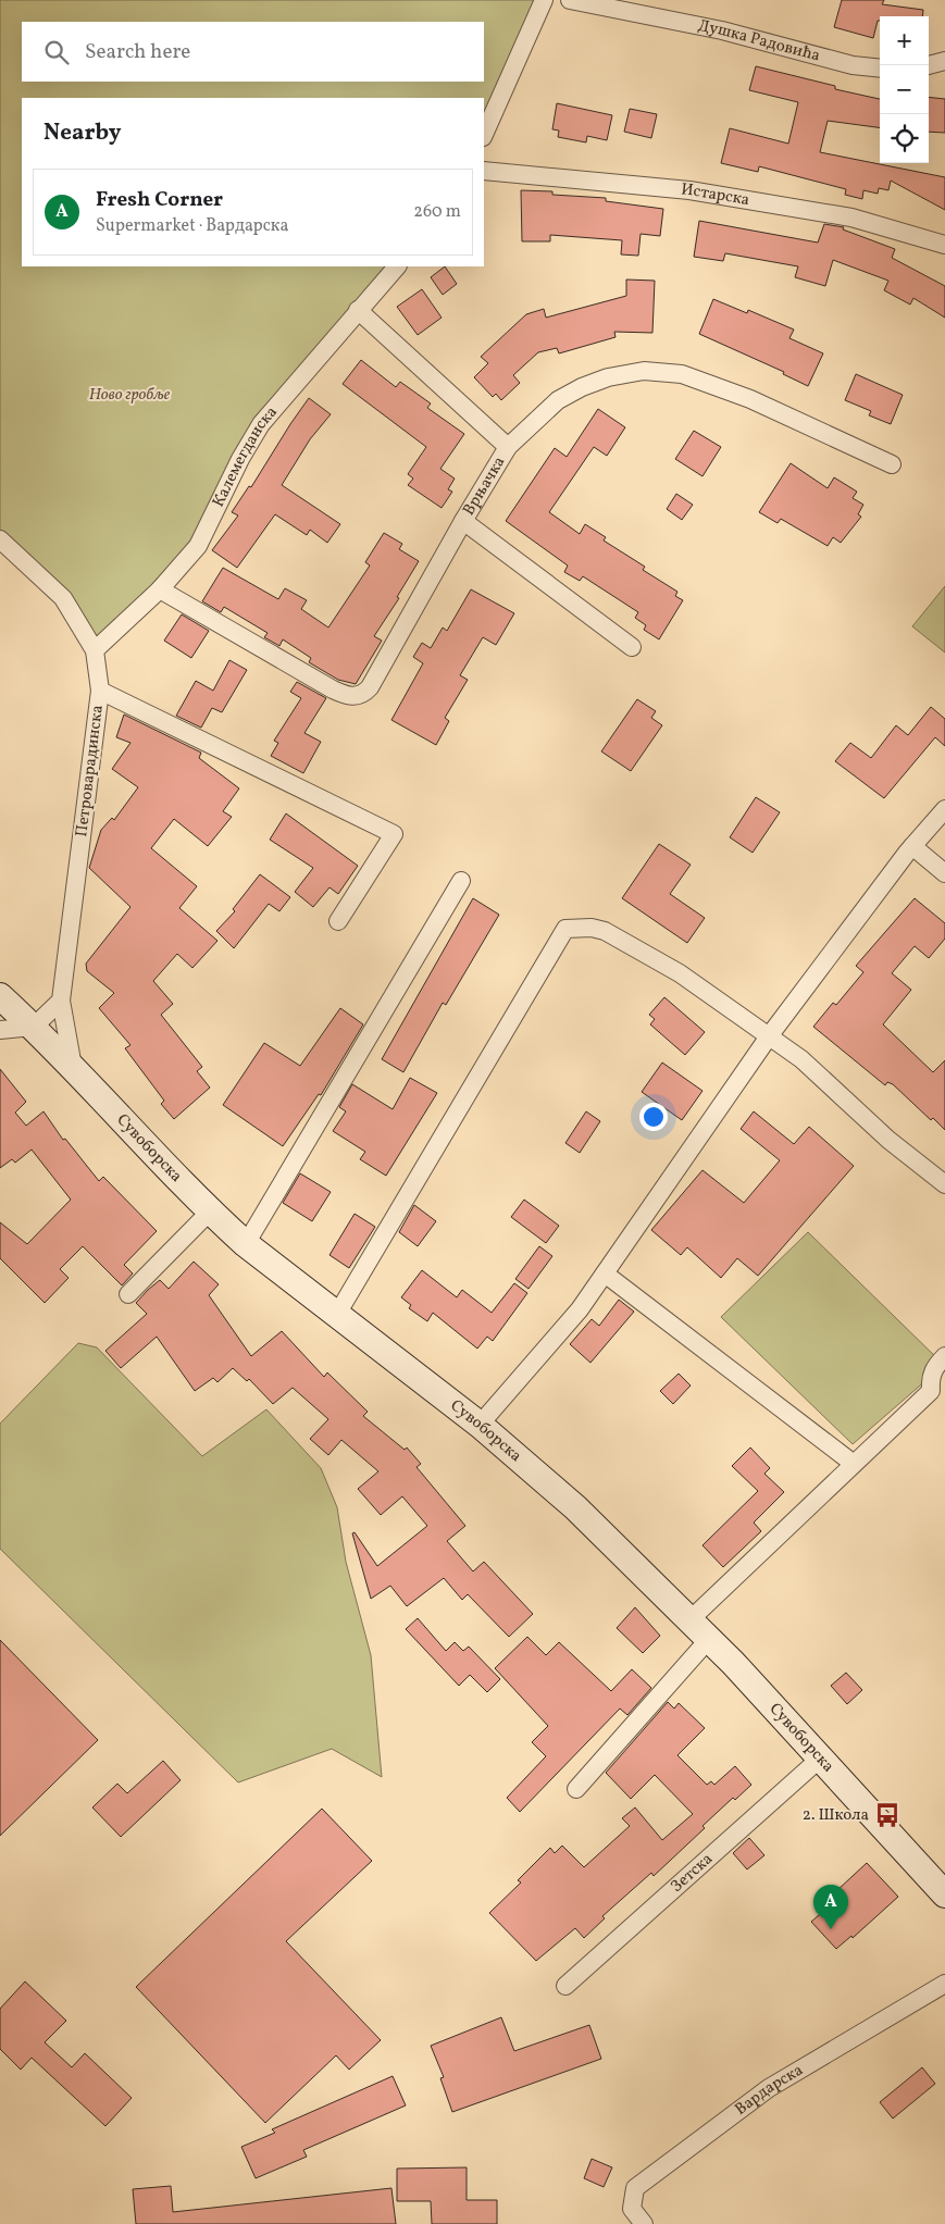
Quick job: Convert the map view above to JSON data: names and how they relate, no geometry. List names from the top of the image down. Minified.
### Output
{"streets":{"main road":["Сувоборска"],"street":["Душка Радовића","Истарска","Калемегданска","Врњачка","Петроварадинска","Зетска","Вардарска"]},"crossings":[["Калемегданска","Врњачка"],["Калемегданска","Петроварадинска"],["Петроварадинска","Сувоборска"],["Сувоборска","Зетска"]],"parks":["Ново гробље"],"places":{"bus stop":["2. Школа"]},"page":{"map_buttons":["+","−"],"search":"Search here","heading":"Nearby","list":[{"mark":"A","name":"Fresh Corner","note":"Supermarket · Вардарска","value":"260 m"}],"pins":"A"}}
